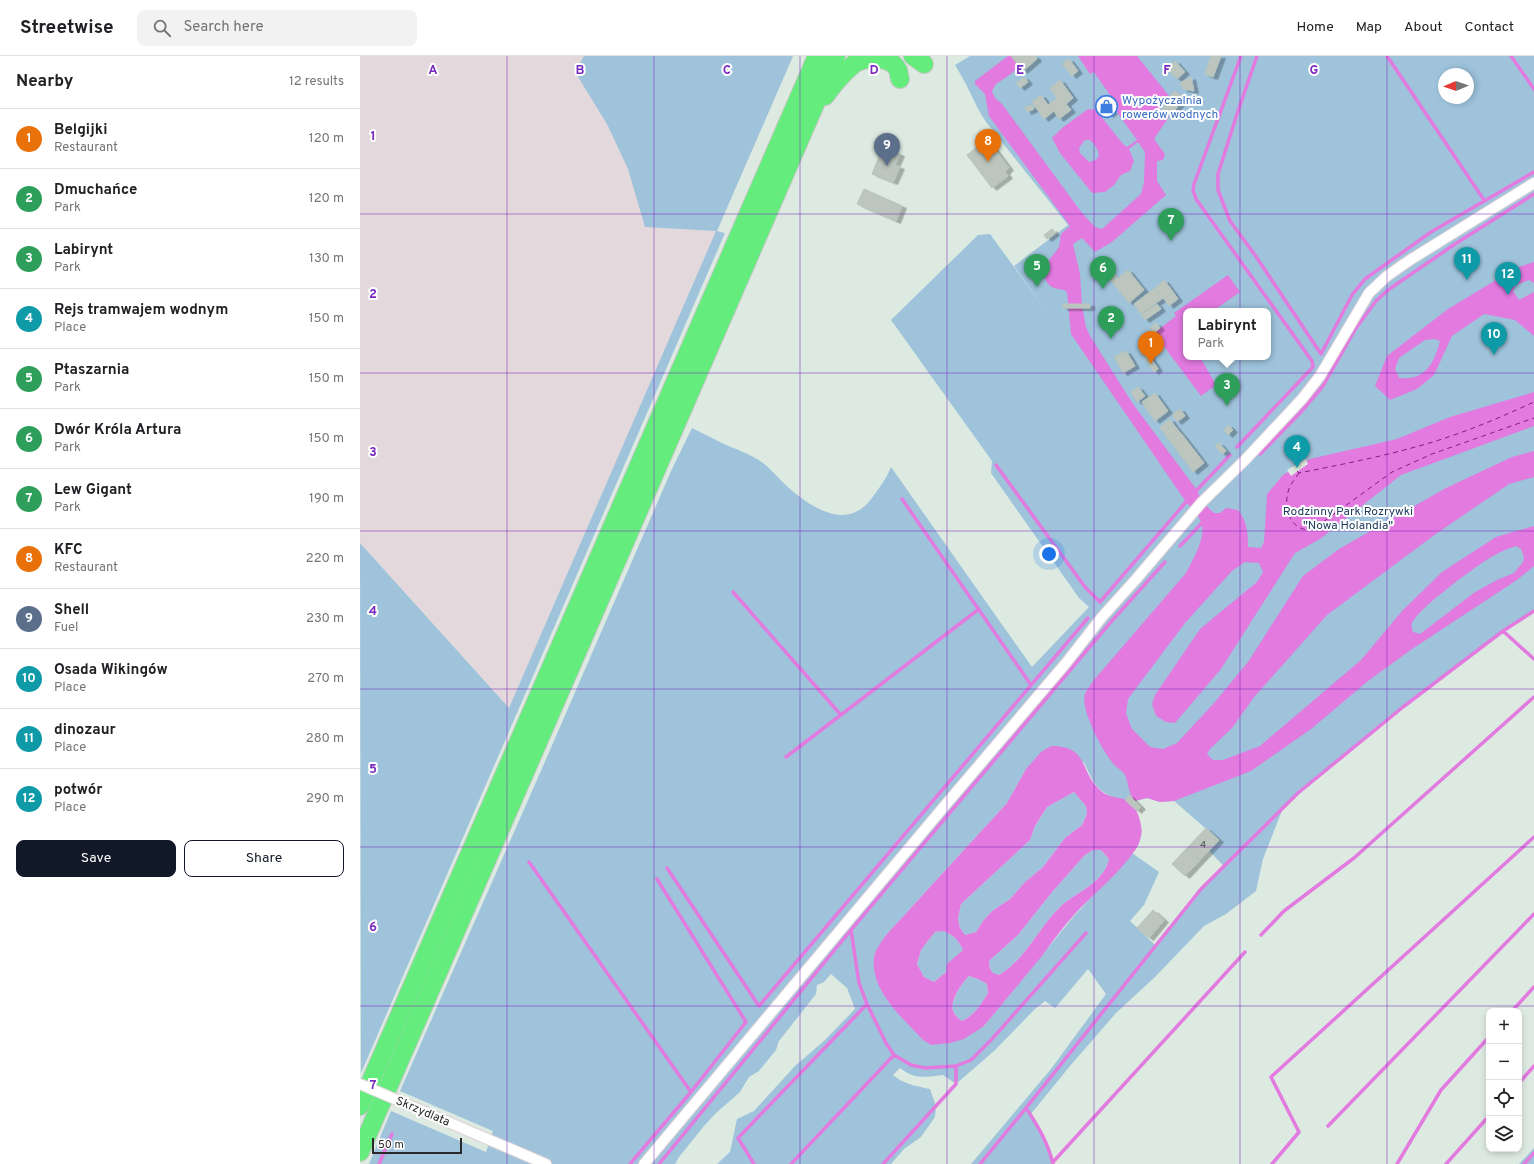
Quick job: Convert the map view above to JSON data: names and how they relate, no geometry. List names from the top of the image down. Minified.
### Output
{"streets":{"street":["Skrzydlata"]},"parks":["Rodzinny Park Rozrywki \"Nowa Holandia\""],"places":{"shop":["Wypożyczalnia rowerów wodnych"]},"house_numbers":["4"],"scale_bar":"50 m","north":"left","page":{"header":"Streetwise","search":"Search here","nav":["Home","Map","About","Contact"],"heading":["Nearby","12 results"],"list":[{"mark":"1","name":"Belgijki","note":"Restaurant","value":"120 m"},{"mark":"2","name":"Dmuchańce","note":"Park","value":"120 m"},{"mark":"3","name":"Labirynt","note":"Park","value":"130 m"},{"mark":"4","name":"Rejs tramwajem wodnym","note":"Place","value":"150 m"},{"mark":"5","name":"Ptaszarnia","note":"Park","value":"150 m"},{"mark":"6","name":"Dwór Króla Artura","note":"Park","value":"150 m"},{"mark":"7","name":"Lew Gigant","note":"Park","value":"190 m"},{"mark":"8","name":"KFC","note":"Restaurant","value":"220 m"},{"mark":"9","name":"Shell","note":"Fuel","value":"230 m"},{"mark":"10","name":"Osada Wikingów","note":"Place","value":"270 m"},{"mark":"11","name":"dinozaur","note":"Place","value":"280 m"},{"mark":"12","name":"potwór","note":"Place","value":"290 m"}],"pins":["8","9","7","11","5","6","12","2","10","1","3","4"],"popup":["Labirynt","Park"],"buttons":["Save","Share"],"map_buttons":["+","−"],"scale":"50 m"},"grid":{"columns":["A","B","C","D","E","F","G"],"rows":["1","2","3","4","5","6","7"]}}
